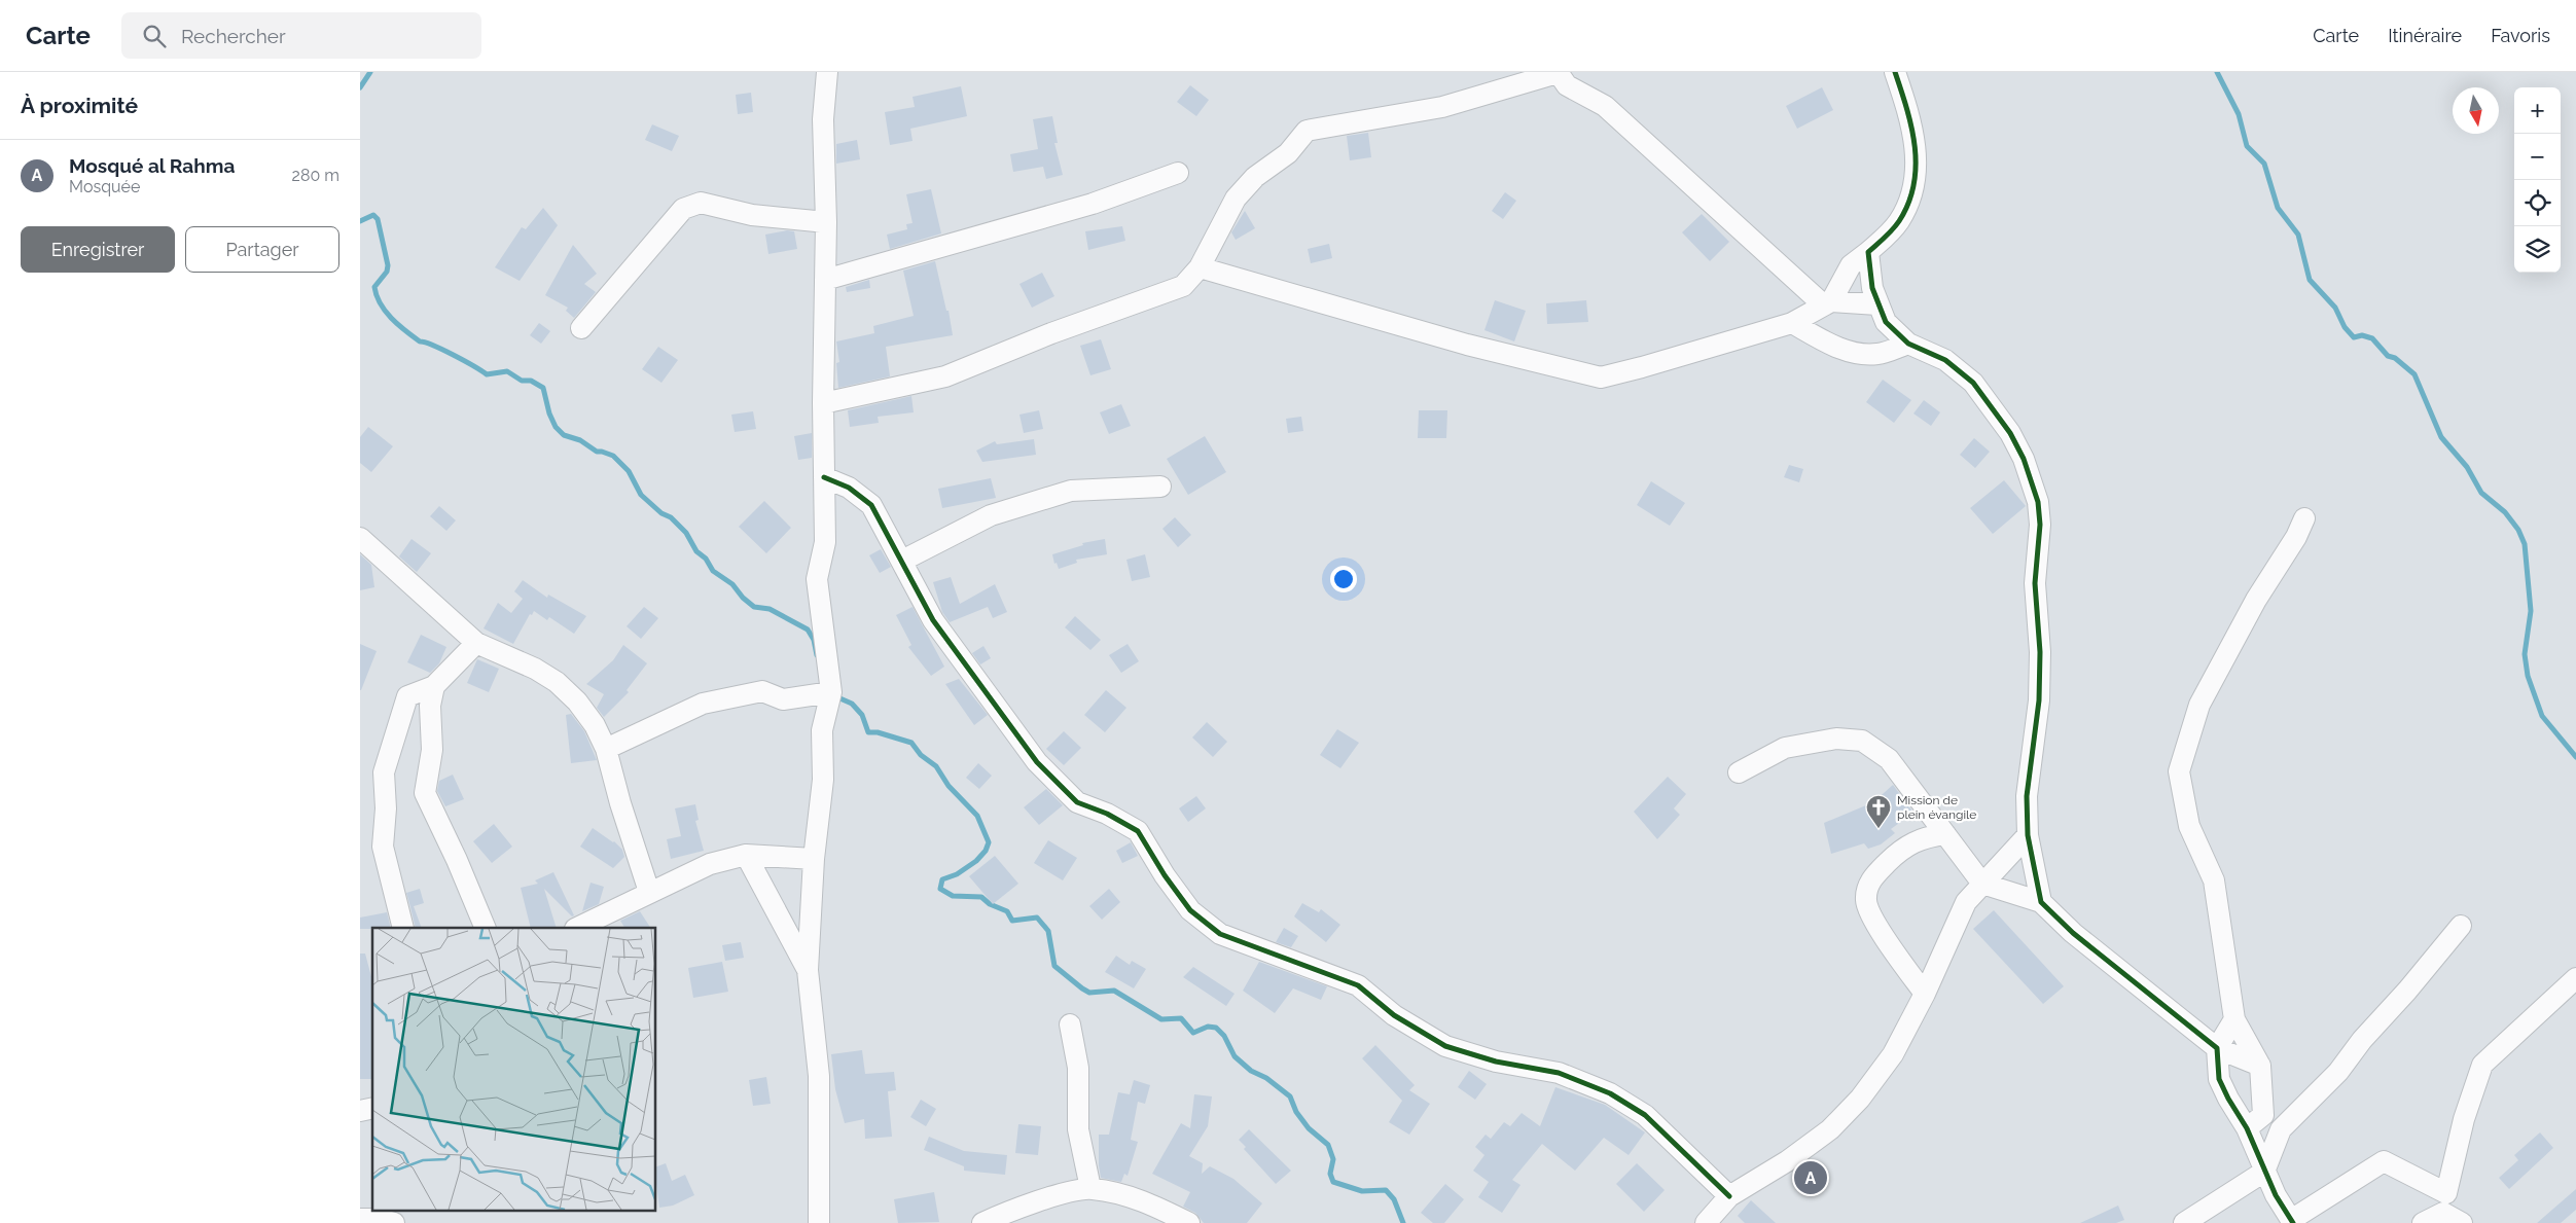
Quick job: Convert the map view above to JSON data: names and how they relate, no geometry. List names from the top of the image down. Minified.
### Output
{"places":{"church":["Mission de plein évangile"]},"north":"bottom","page":{"header":"Carte","search":"Rechercher","nav":["Carte","Itinéraire","Favoris"],"heading":"À proximité","map_buttons":["+","−"],"list":[{"mark":"A","name":"Mosqué al Rahma","note":"Mosquée","value":"280 m"}],"buttons":["Enregistrer","Partager"],"pins":"A"}}
